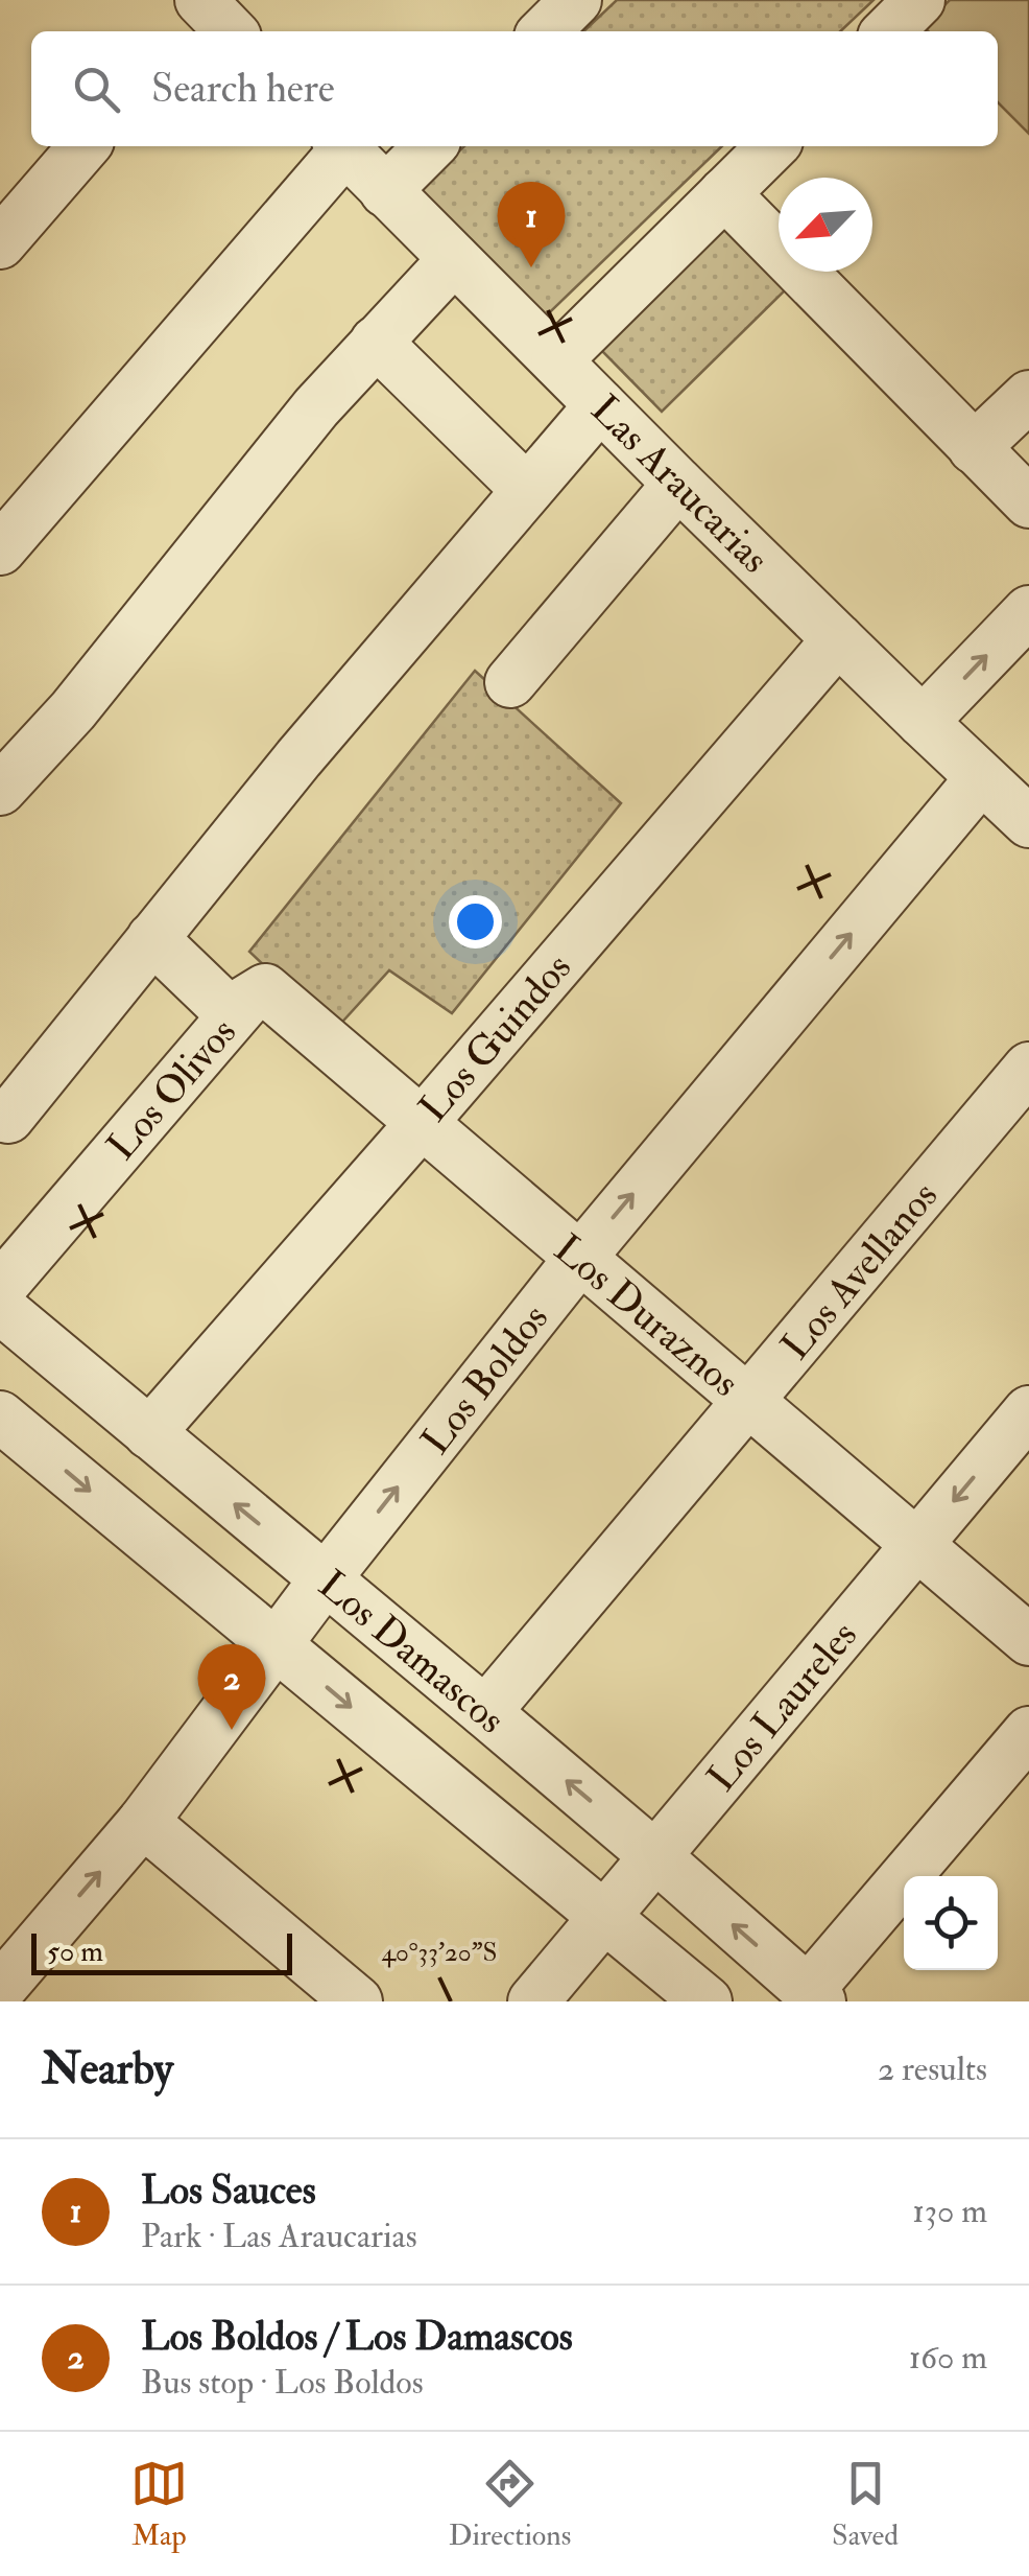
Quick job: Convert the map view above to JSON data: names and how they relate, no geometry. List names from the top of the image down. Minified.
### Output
{"streets":{"street":["Las Araucarias","Los Guindos","Los Olivos","Los Avellanos","Los Duraznos","Los Boldos","Los Damascos","Los Laureles"]},"crossings":[["Las Araucarias","Los Guindos"],["Las Araucarias","Los Boldos"],["Los Guindos","Los Duraznos"],["Los Guindos","Los Damascos"],["Los Olivos","Los Duraznos"],["Los Avellanos","Los Duraznos"],["Los Avellanos","Los Damascos"],["Los Duraznos","Los Boldos"],["Los Duraznos","Los Laureles"],["Los Boldos","Los Damascos"],["Los Damascos","Los Laureles"]],"one_way":["Los Boldos"],"scale_bar":"50 m","north":"bottom left","page":{"search":"Search here","pins":["1","2"],"scale":"50 m","heading":["Nearby","2 results"],"list":[{"mark":"1","name":"Los Sauces","note":"Park · Las Araucarias","value":"130 m"},{"mark":"2","name":"Los Boldos / Los Damascos","note":"Bus stop · Los Boldos","value":"160 m"}],"nav":["Map","Directions","Saved"]},"coordinates":["40°33'20\"S"]}
